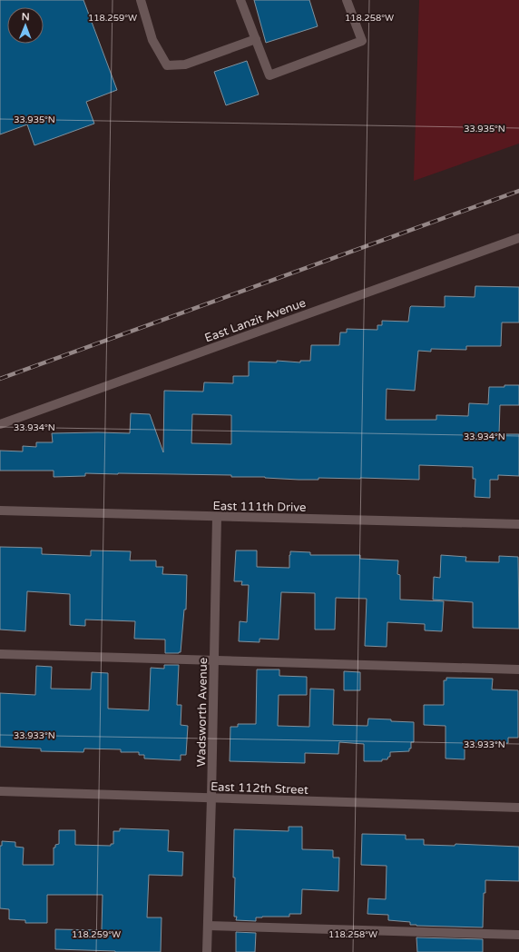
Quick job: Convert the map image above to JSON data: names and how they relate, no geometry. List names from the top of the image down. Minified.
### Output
{"streets":{"street":["East Lanzit Avenue","East 111th Drive","Wadsworth Avenue","East 112th Street"]},"crossings":[["East 111th Drive","Wadsworth Avenue"],["Wadsworth Avenue","East 112th Street"]],"north":"top","coordinates":["118.259°W","118.258°W","33.935°N","33.934°N","33.933°N"]}
